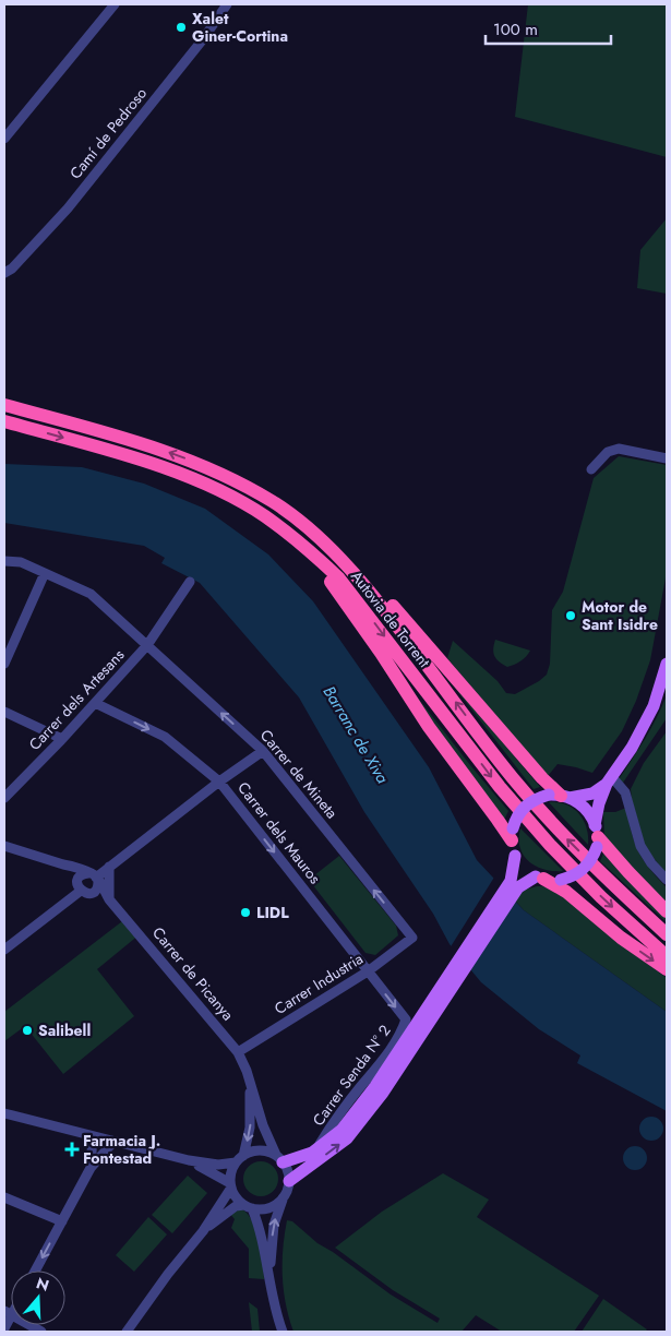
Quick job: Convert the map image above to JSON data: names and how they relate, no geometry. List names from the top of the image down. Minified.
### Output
{"streets":{"highway":["Autovia de Torrent"],"street":["Camí de Pedroso","Carrer dels Artesans","Carrer de Mineta","Carrer dels Mauros","Carrer de Picanya","Carrer Industria","Carrer Senda Nº 2"]},"crossings":[["Carrer dels Artesans","Carrer de Mineta"],["Carrer dels Artesans","Carrer dels Mauros"],["Carrer de Mineta","Carrer Industria"],["Carrer dels Mauros","Carrer Industria"],["Carrer dels Mauros","Carrer Senda Nº 2"],["Carrer de Picanya","Carrer Industria"]],"one_way":["Carrer de Mineta","Carrer dels Mauros"],"water":["Barranc de Xiva"],"places":{"other":["Xalet Giner-Cortina","Motor de Sant Isidre","LIDL","Salibell"],"health":["Farmacia J. Fontestad"]},"scale_bar":"100 m","north":"top"}
